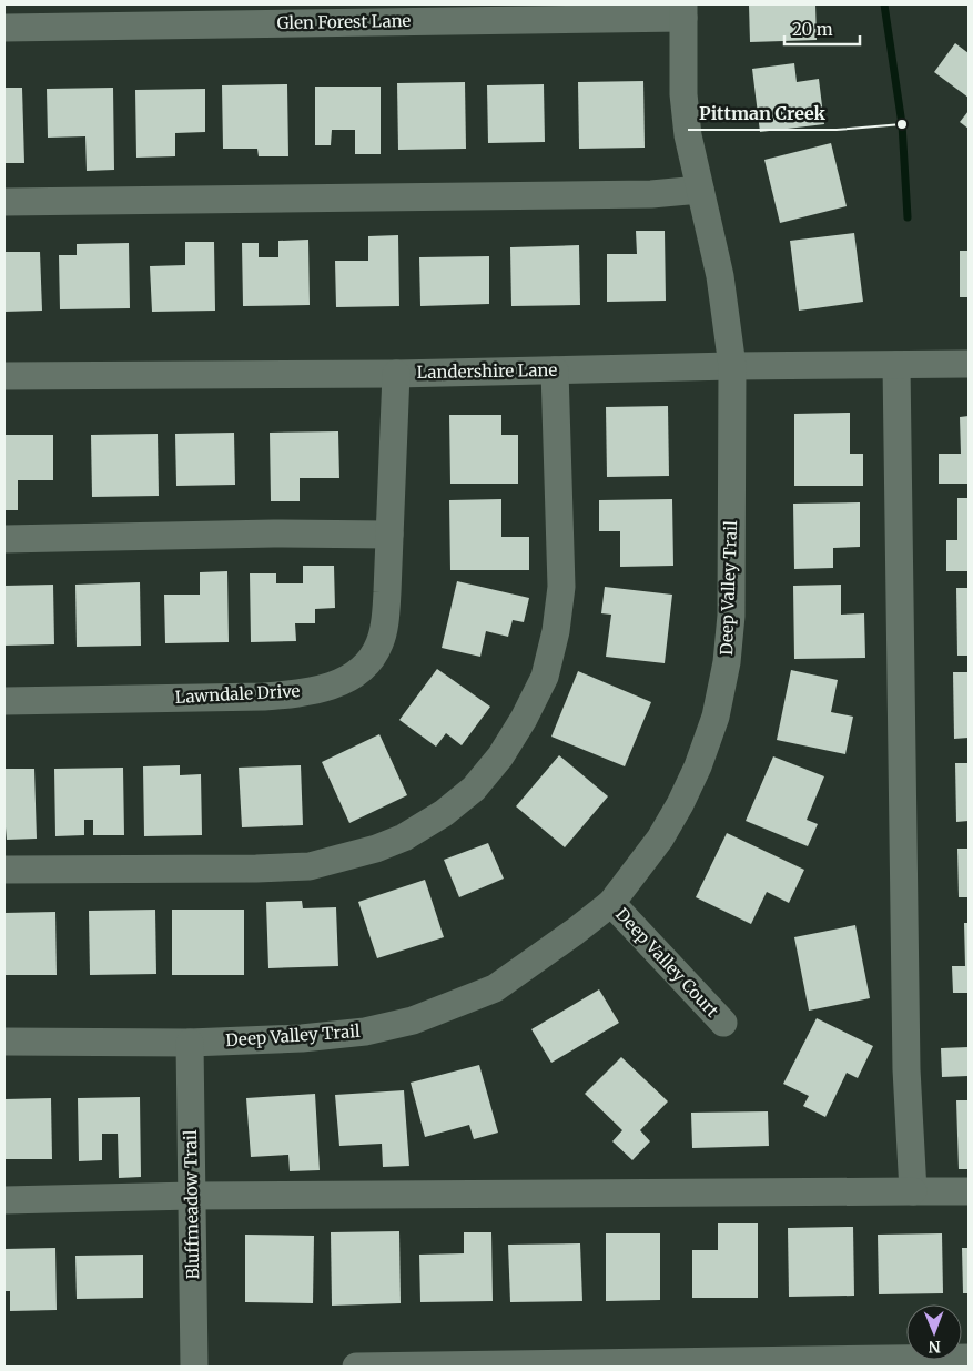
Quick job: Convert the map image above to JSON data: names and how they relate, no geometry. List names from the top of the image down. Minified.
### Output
{"streets":{"street":["Glen Forest Lane","Landershire Lane","Deep Valley Trail","Lawndale Drive","Deep Valley Court","Bluffmeadow Trail"]},"crossings":[["Glen Forest Lane","Deep Valley Trail"],["Landershire Lane","Deep Valley Trail"],["Landershire Lane","Lawndale Drive"],["Deep Valley Trail","Deep Valley Court"],["Deep Valley Trail","Bluffmeadow Trail"]],"places":["Pittman Creek"],"scale_bar":"20 m","north":"bottom"}
